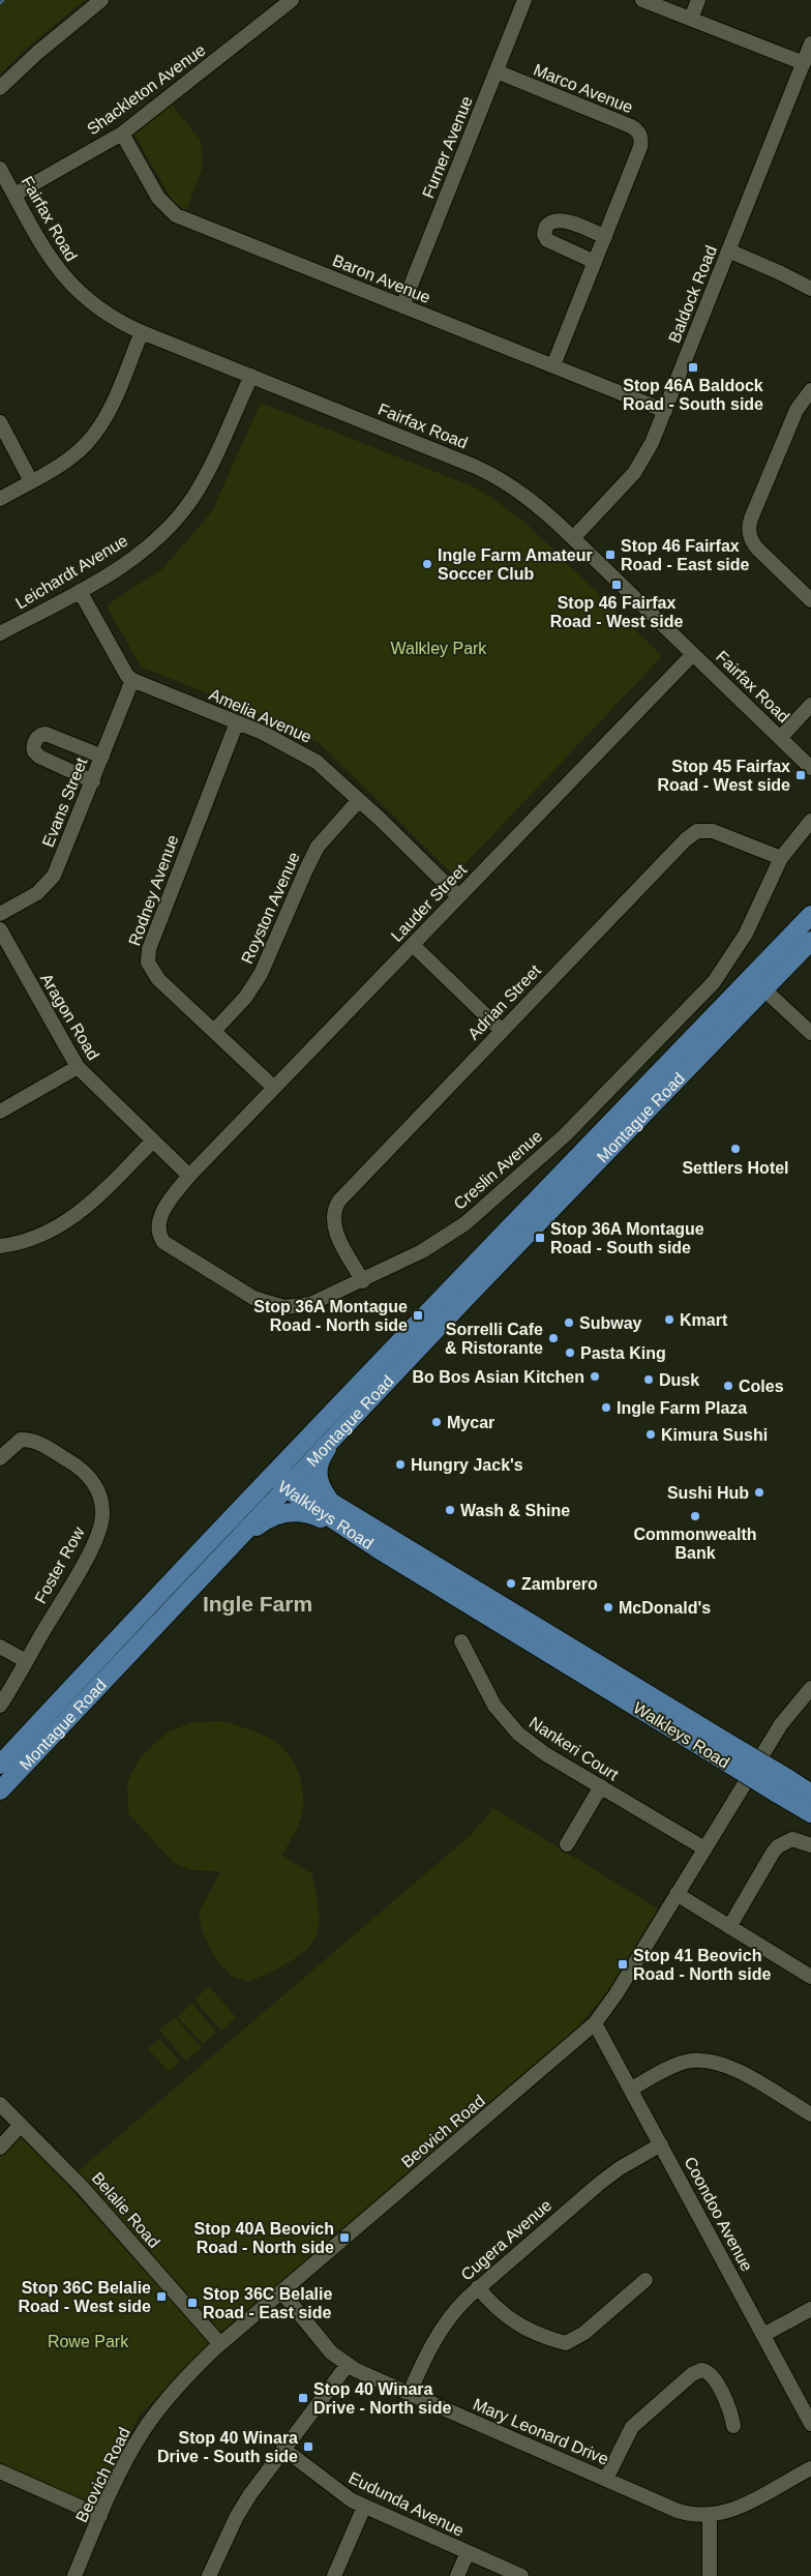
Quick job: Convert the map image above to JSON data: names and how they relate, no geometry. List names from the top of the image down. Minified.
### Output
{"streets":{"main road":["Montague Road","Walkleys Road"],"street":["Marco Avenue","Shackleton Avenue","Furner Avenue","Fairfax Road","Baron Avenue","Baldock Road","Leichardt Avenue","Amelia Avenue","Evans Street","Rodney Avenue","Lauder Street","Royston Avenue","Adrian Street","Aragon Road","Creslin Avenue","Foster Row","Nankeri Court","Beovich Road","Belalie Road","Coondoo Avenue","Cugera Avenue","Mary Leonard Drive","Eudunda Avenue"]},"crossings":[["Marco Avenue","Furner Avenue"],["Marco Avenue","Baron Avenue"],["Shackleton Avenue","Fairfax Road"],["Shackleton Avenue","Baron Avenue"],["Furner Avenue","Baron Avenue"],["Fairfax Road","Baldock Road"],["Fairfax Road","Leichardt Avenue"],["Fairfax Road","Lauder Street"],["Baron Avenue","Baldock Road"],["Amelia Avenue","Evans Street"],["Amelia Avenue","Rodney Avenue"],["Amelia Avenue","Lauder Street"],["Amelia Avenue","Royston Avenue"],["Rodney Avenue","Lauder Street"],["Rodney Avenue","Royston Avenue"],["Lauder Street","Aragon Road"],["Lauder Street","Creslin Avenue"],["Adrian Street","Creslin Avenue"],["Aragon Road","Creslin Avenue"],["Montague Road","Walkleys Road"],["Nankeri Court","Beovich Road"],["Beovich Road","Belalie Road"],["Beovich Road","Coondoo Avenue"],["Beovich Road","Mary Leonard Drive"],["Coondoo Avenue","Cugera Avenue"],["Cugera Avenue","Mary Leonard Drive"]],"districts":["Ingle Farm"],"parks":["Walkley Park","Rowe Park"],"places":{"transit":["Stop 46A Baldock Road - South side","Stop 46 Fairfax Road - East side","Stop 46 Fairfax Road - West side","Stop 45 Fairfax Road - West side","Stop 36A Montague Road - South side","Stop 36A Montague Road - North side","Stop 41 Beovich Road - North side","Stop 40A Beovich Road - North side","Stop 36C Belalie Road - West side","Stop 36C Belalie Road - East side","Stop 40 Winara Drive - North side","Stop 40 Winara Drive - South side"],"other":["Ingle Farm Amateur Soccer Club","Settlers Hotel","Kmart","Subway","Sorrelli Cafe & Ristorante","Pasta King","Bo Bos Asian Kitchen","Dusk","Coles","Ingle Farm Plaza","Mycar","Kimura Sushi","Hungry Jack's","Sushi Hub","Wash & Shine","Commonwealth Bank","Zambrero","McDonald's"]}}
